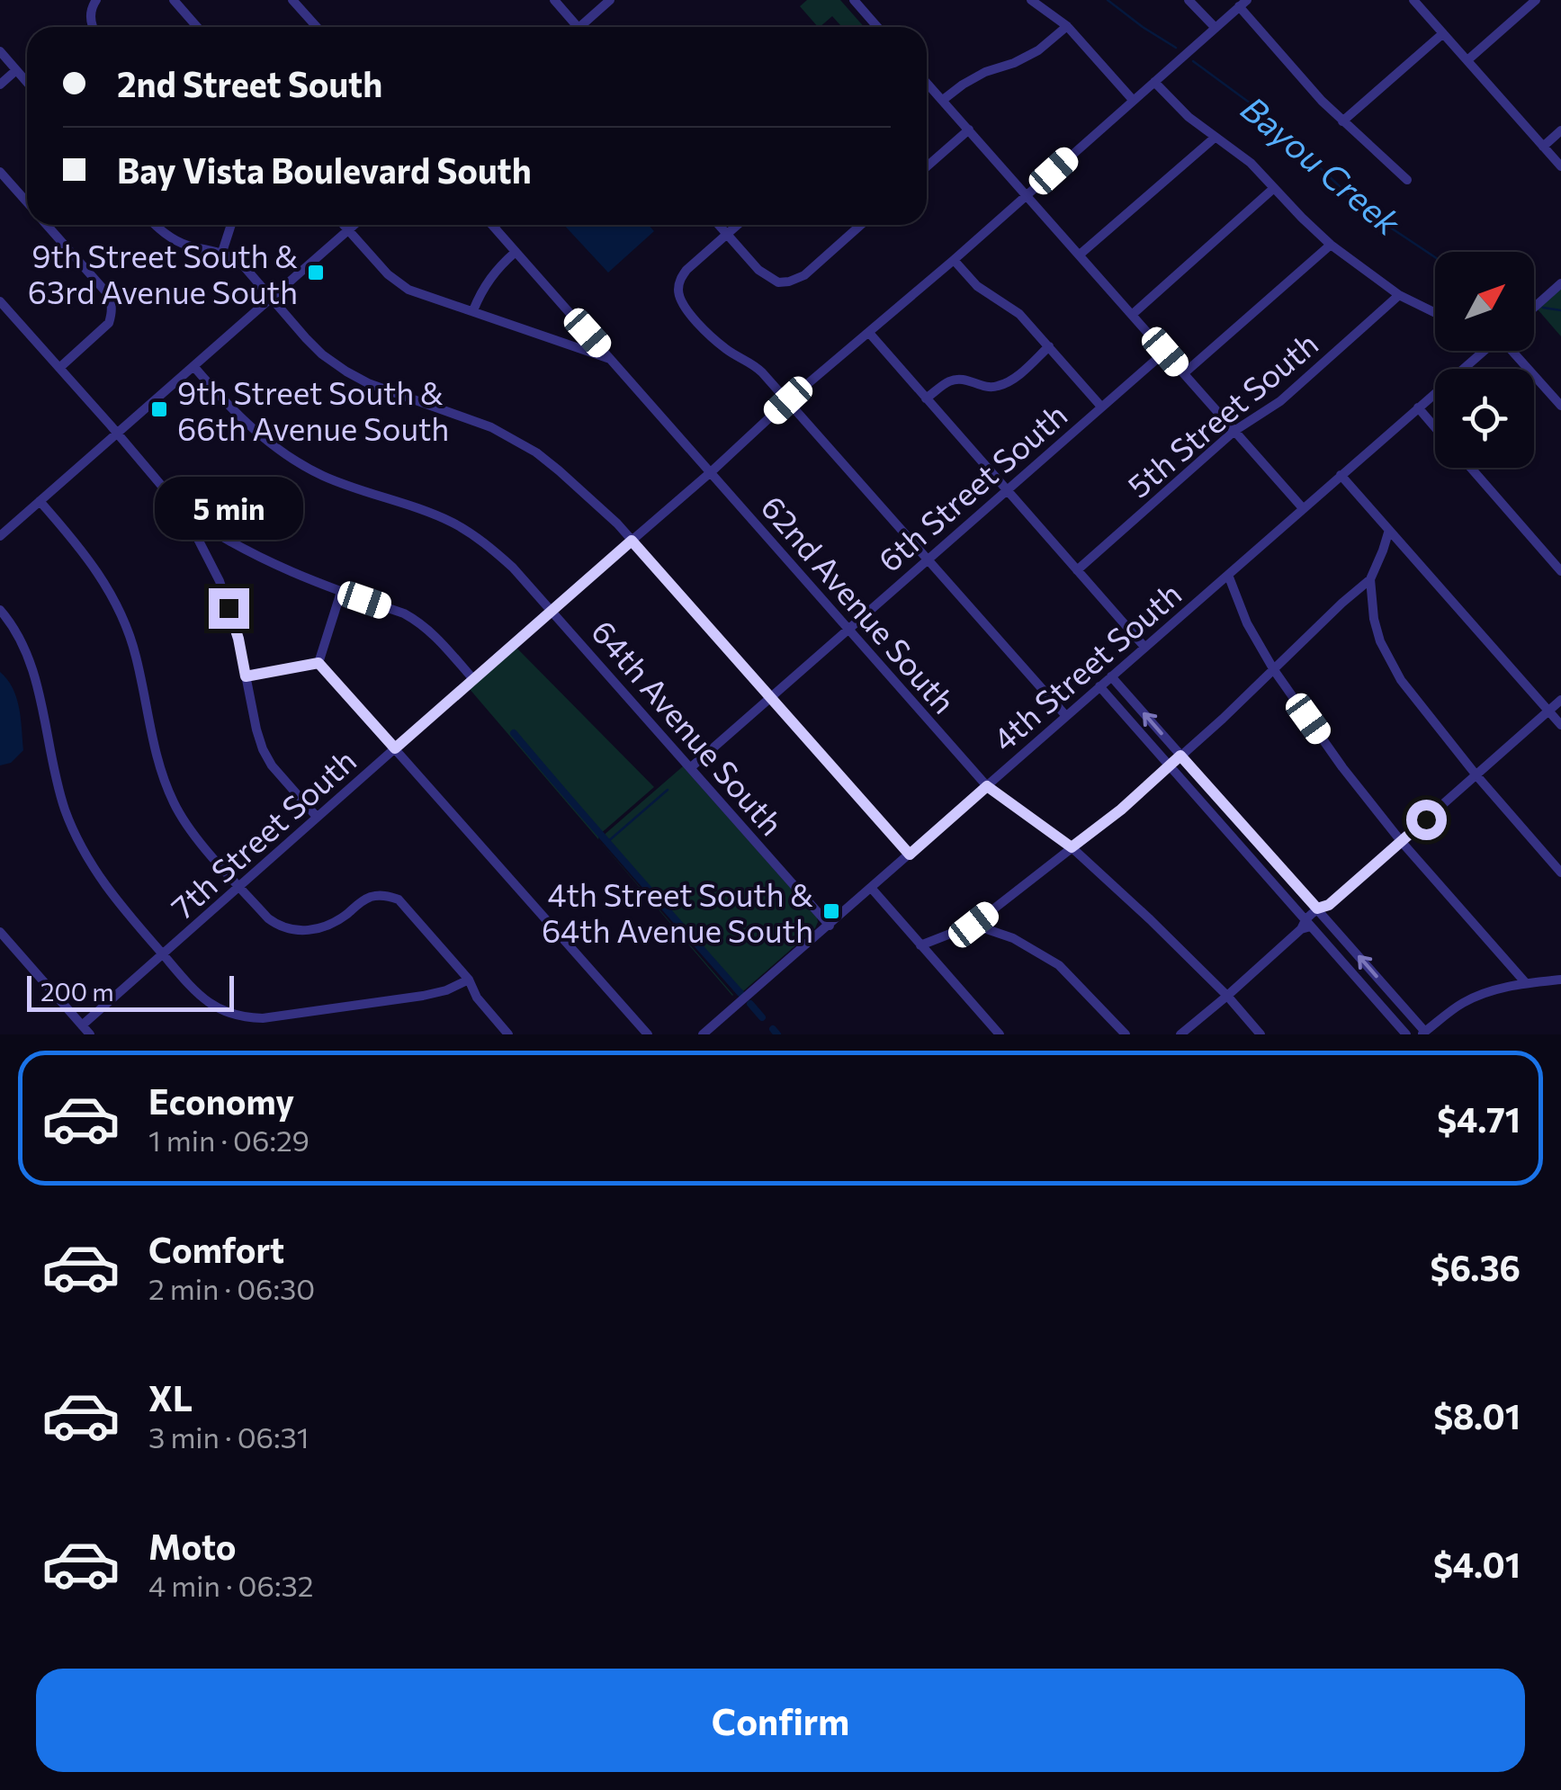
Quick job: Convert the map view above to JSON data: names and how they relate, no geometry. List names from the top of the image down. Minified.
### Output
{"streets":{"street":["5th Street South","6th Street South","62nd Avenue South","4th Street South","64th Avenue South","7th Street South"]},"crossings":[["6th Street South","62nd Avenue South"],["6th Street South","64th Avenue South"],["62nd Avenue South","4th Street South"],["62nd Avenue South","7th Street South"],["4th Street South","64th Avenue South"],["64th Avenue South","7th Street South"]],"water":["Bayou Creek"],"places":{"transit":["9th Street South & 63rd Avenue South","9th Street South & 66th Avenue South","4th Street South & 64th Avenue South"]},"scale_bar":"200 m","north":"top right","page":{"banner":["2nd Street South","Bay Vista Boulevard South"],"bubble":"5 min","scale":"200 m","list":[{"name":"Economy","note":"1 min · 06:29","value":"$4.71"},{"name":"Comfort","note":"2 min · 06:30","value":"$6.36"},{"name":"XL","note":"3 min · 06:31","value":"$8.01"},{"name":"Moto","note":"4 min · 06:32","value":"$4.01"}],"buttons":"Confirm"}}
